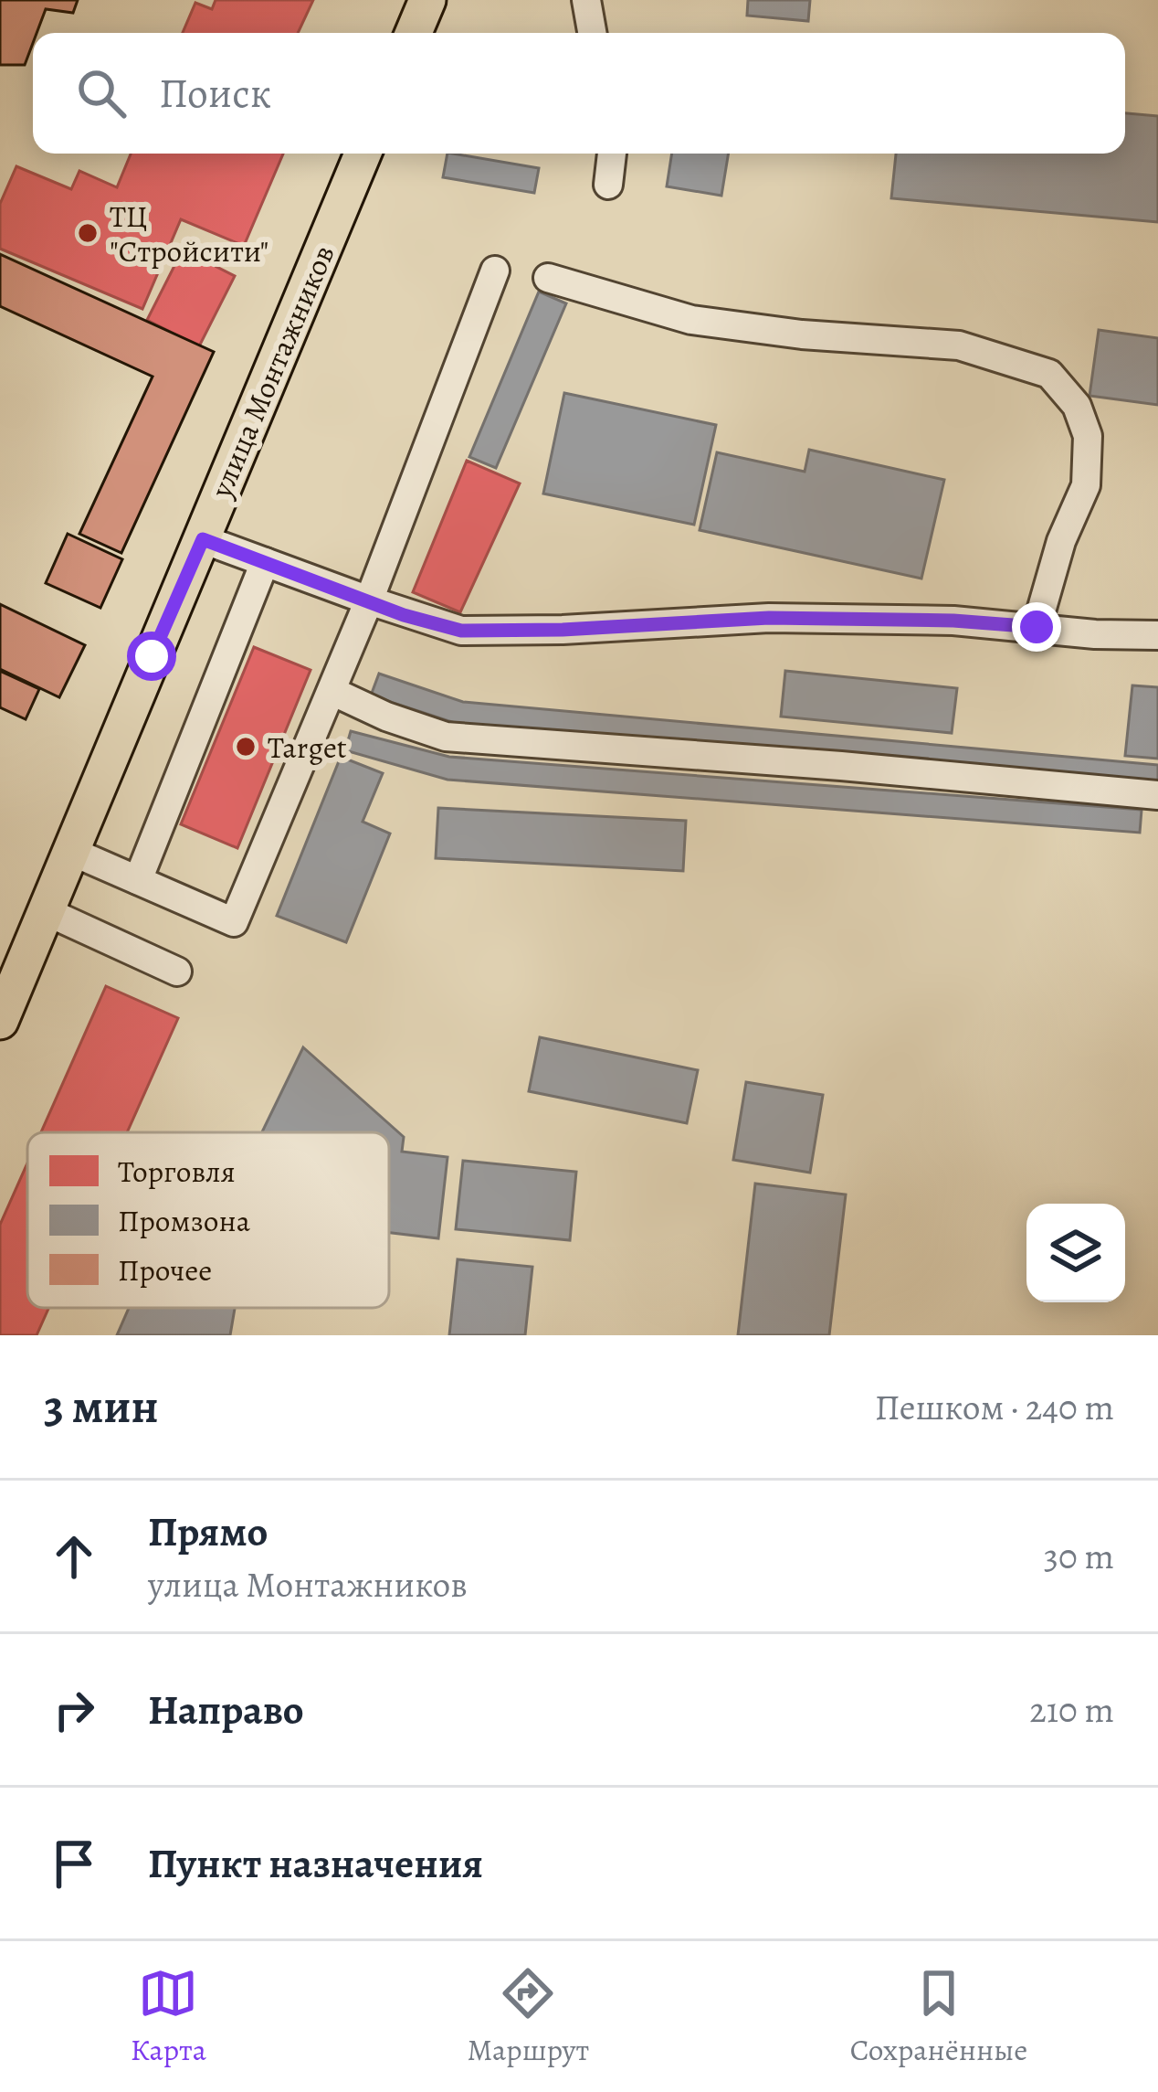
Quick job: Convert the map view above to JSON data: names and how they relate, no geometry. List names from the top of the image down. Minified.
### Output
{"streets":{"main road":["улица Монтажников"]},"places":["ТЦ \"Стройсити\"","Target"],"legend":["Торговля","Промзона","Прочее"],"page":{"search":"Поиск","heading":["3 мин","Пешком · 240 m"],"list":[["Прямо","улица Монтажников","30 m"],["Направо","210 m"],"Пункт назначения"],"nav":["Карта","Маршрут","Сохранённые"]}}
